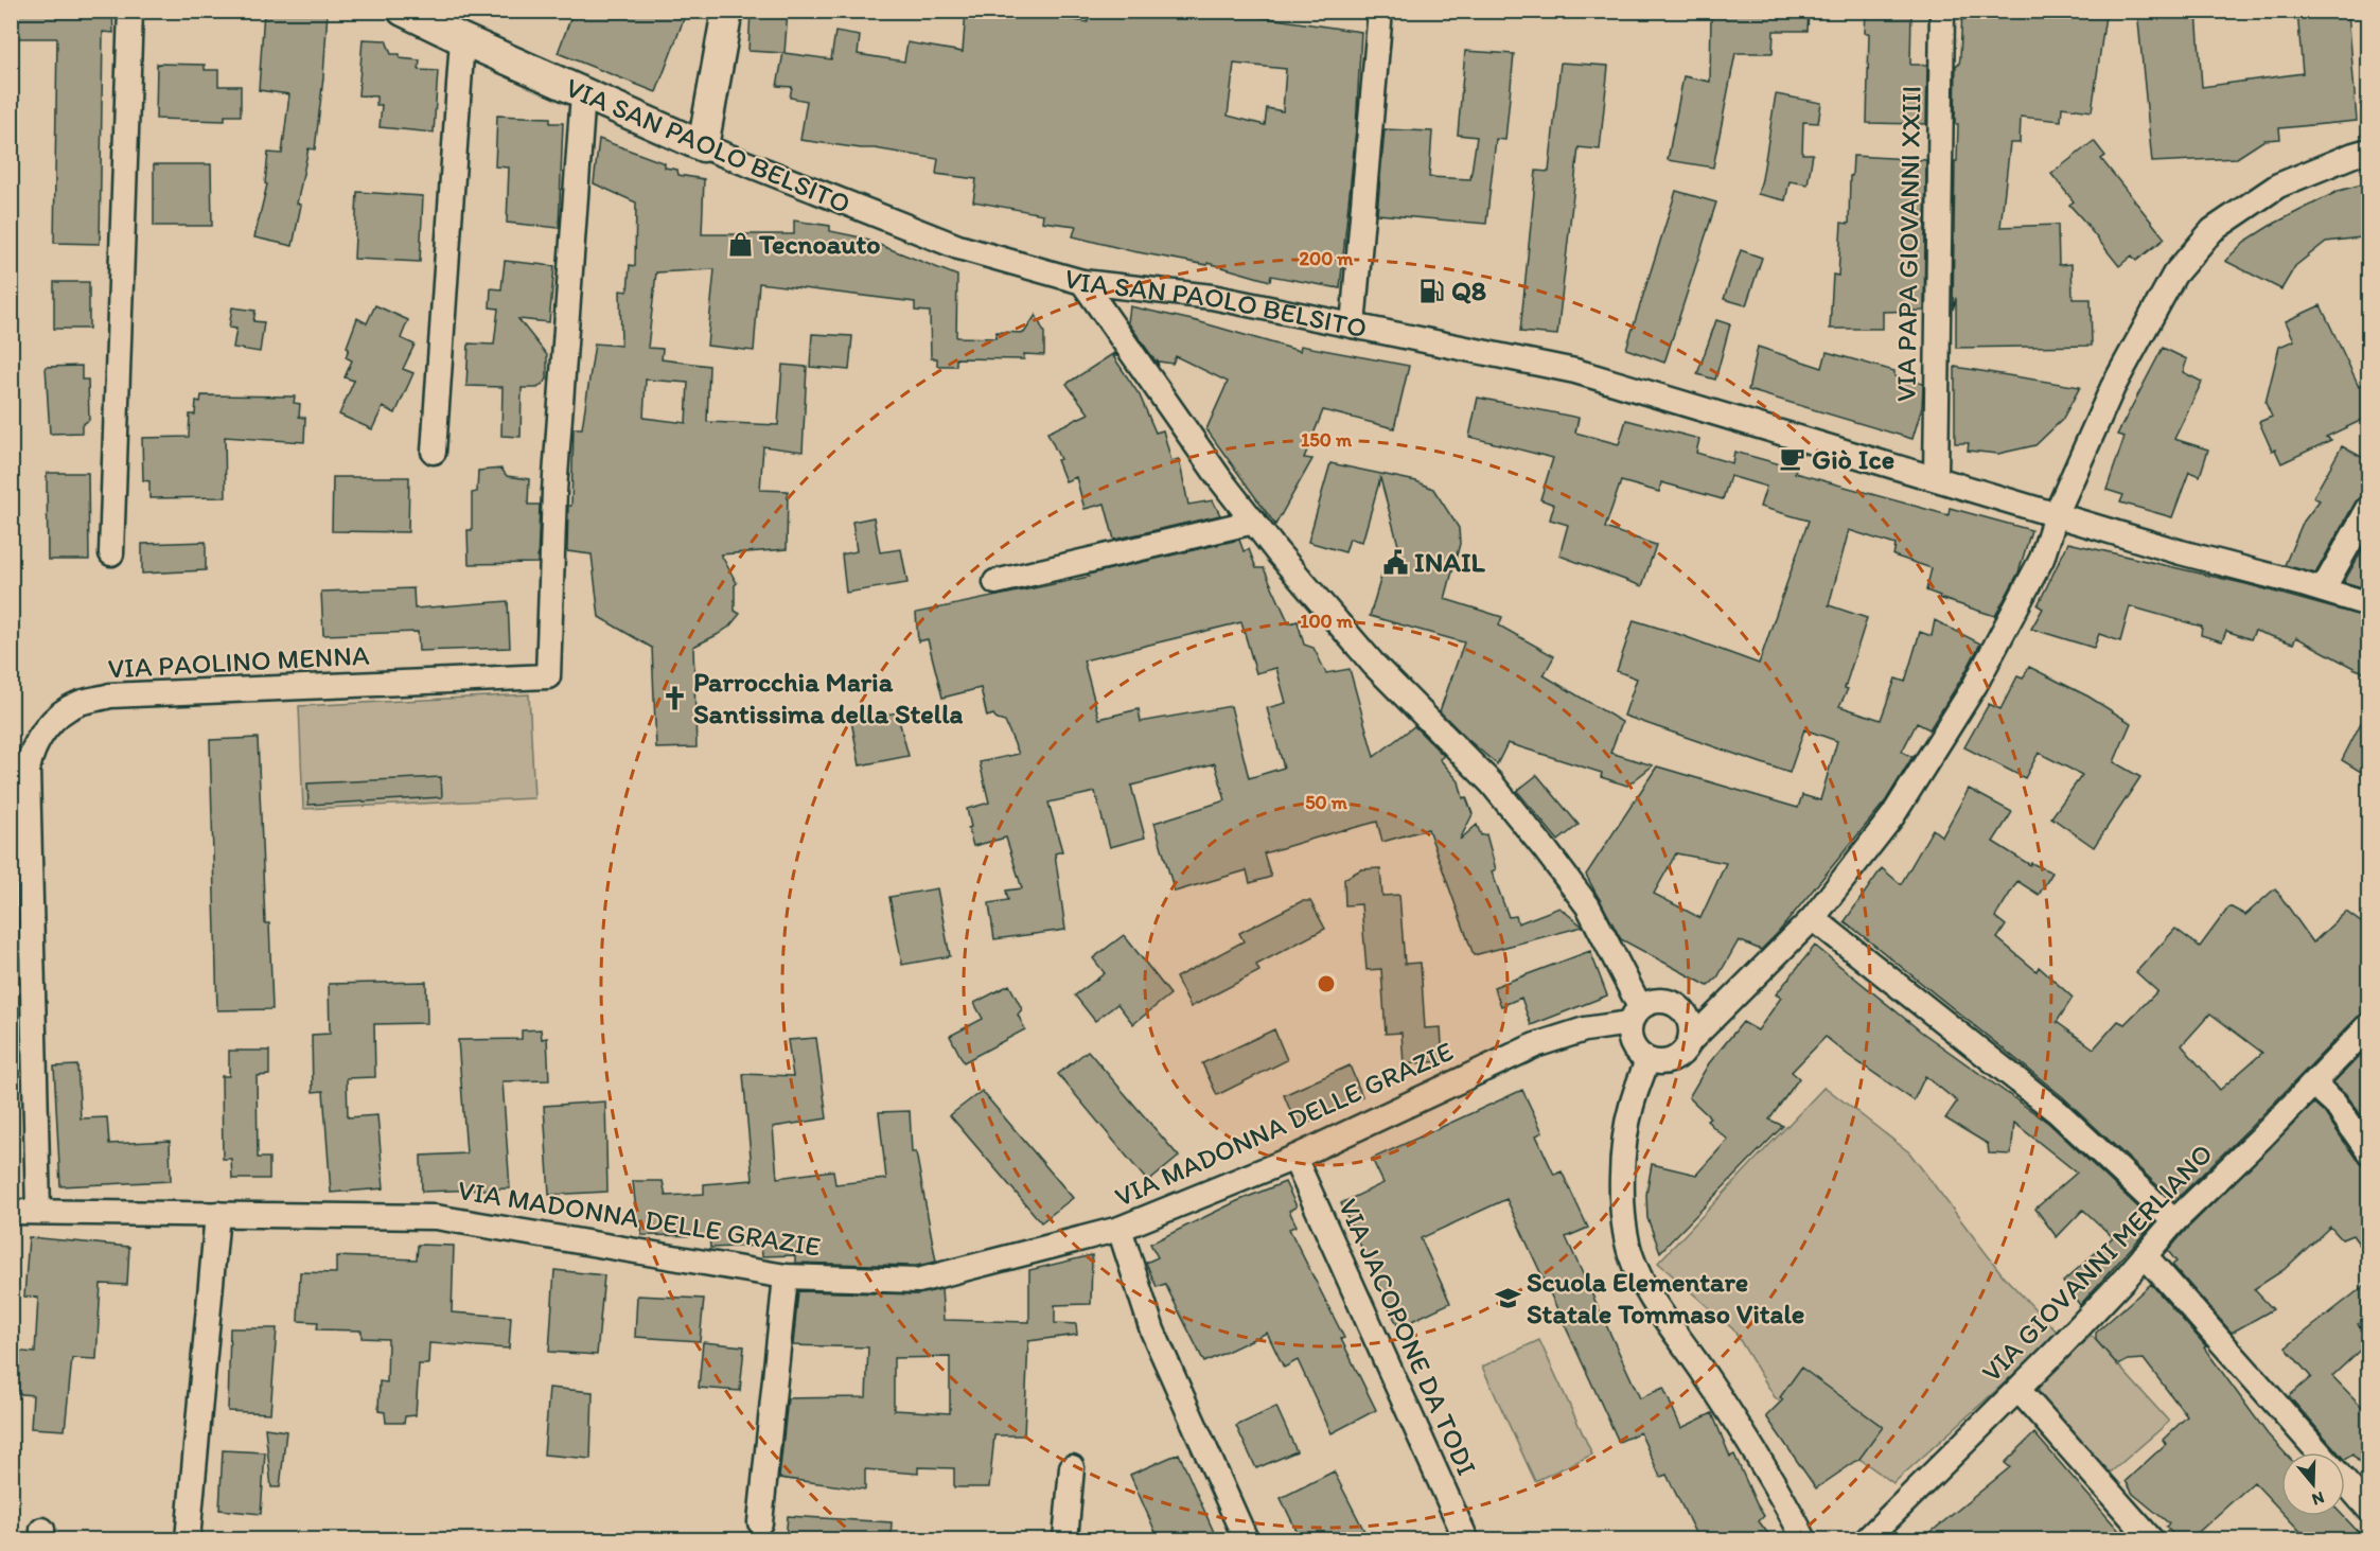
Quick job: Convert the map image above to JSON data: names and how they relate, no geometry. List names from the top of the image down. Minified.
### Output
{"streets":{"main road":["VIA SAN PAOLO BELSITO"],"street":["VIA PAPA GIOVANNI XXIII","VIA PAOLINO MENNA","VIA MADONNA DELLE GRAZIE","VIA GIOVANNI MERLIANO","VIA JACOPONE DA TODI"]},"crossings":[["VIA SAN PAOLO BELSITO","VIA PAPA GIOVANNI XXIII"],["VIA SAN PAOLO BELSITO","VIA PAOLINO MENNA"],["VIA PAOLINO MENNA","VIA MADONNA DELLE GRAZIE"],["VIA MADONNA DELLE GRAZIE","VIA JACOPONE DA TODI"]],"places":{"shop":["Tecnoauto"],"fuel station":["Q8"],"cafe":["Giò Ice"],"public building":["INAIL"],"church":["Parrocchia Maria Santissima della Stella"],"school or university":["Scuola Elementare Statale Tommaso Vitale"]},"north":"bottom","rings":["200 m","150 m","100 m","50 m"]}
